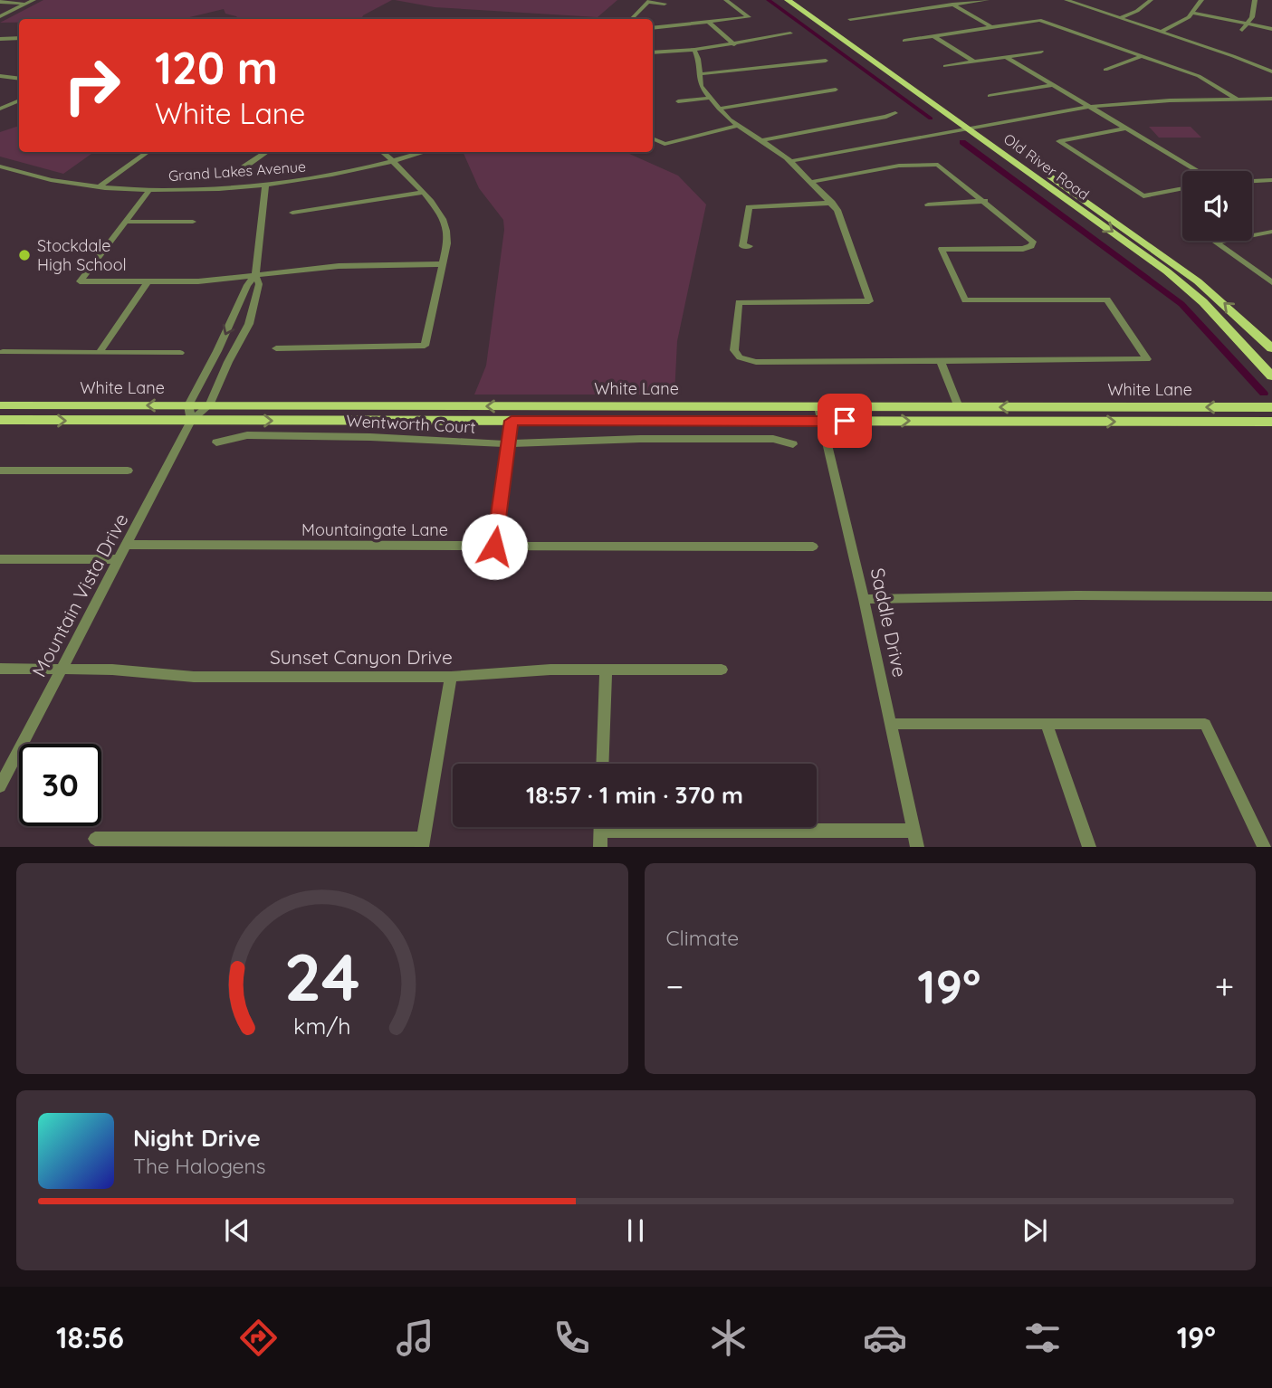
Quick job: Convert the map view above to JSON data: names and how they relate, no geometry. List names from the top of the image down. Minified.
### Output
{"streets":{"main road":["Old River Road","White Lane"],"street":["Grand Lakes Avenue","Wentworth Court","Mountaingate Lane","Mountain Vista Drive","Saddle Drive","Sunset Canyon Drive"]},"crossings":[["Grand Lakes Avenue","Mountain Vista Drive"],["White Lane","Mountain Vista Drive"],["White Lane","Saddle Drive"],["Mountaingate Lane","Mountain Vista Drive"],["Mountain Vista Drive","Sunset Canyon Drive"]],"places":["Stockdale High School"],"page":{"turn":["120 m","White Lane"],"limit":"30","trip":"18:57 · 1 min · 370 m","tile":"Climate","heat":["−","19°","+"],"song":["Night Drive","The Halogens"],"tabs":["18:56","19°"],"gauge":["24","km/h"]}}
